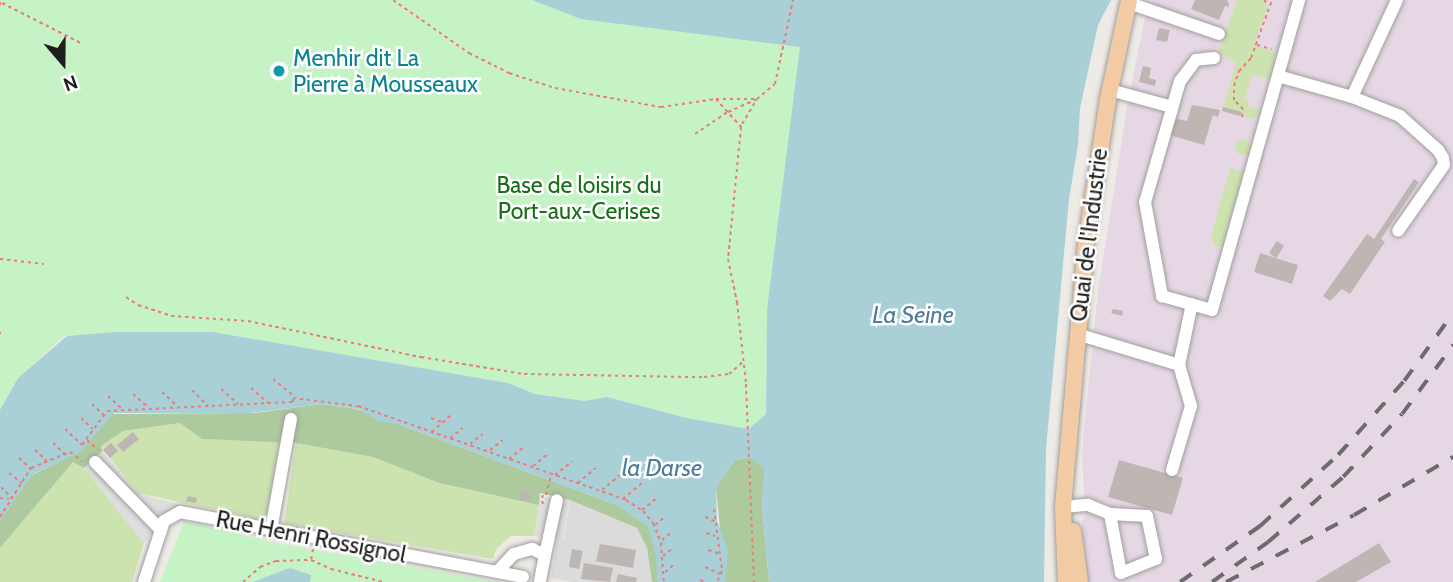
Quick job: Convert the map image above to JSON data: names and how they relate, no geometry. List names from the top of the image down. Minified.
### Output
{"streets":{"main road":["Quai de l'Industrie"],"street":["Rue Henri Rossignol"]},"water":["La Seine","la Darse"],"parks":["Base de loisirs du Port-aux-Cerises"],"places":["Menhir dit La Pierre à Mousseaux"],"north":"bottom"}
